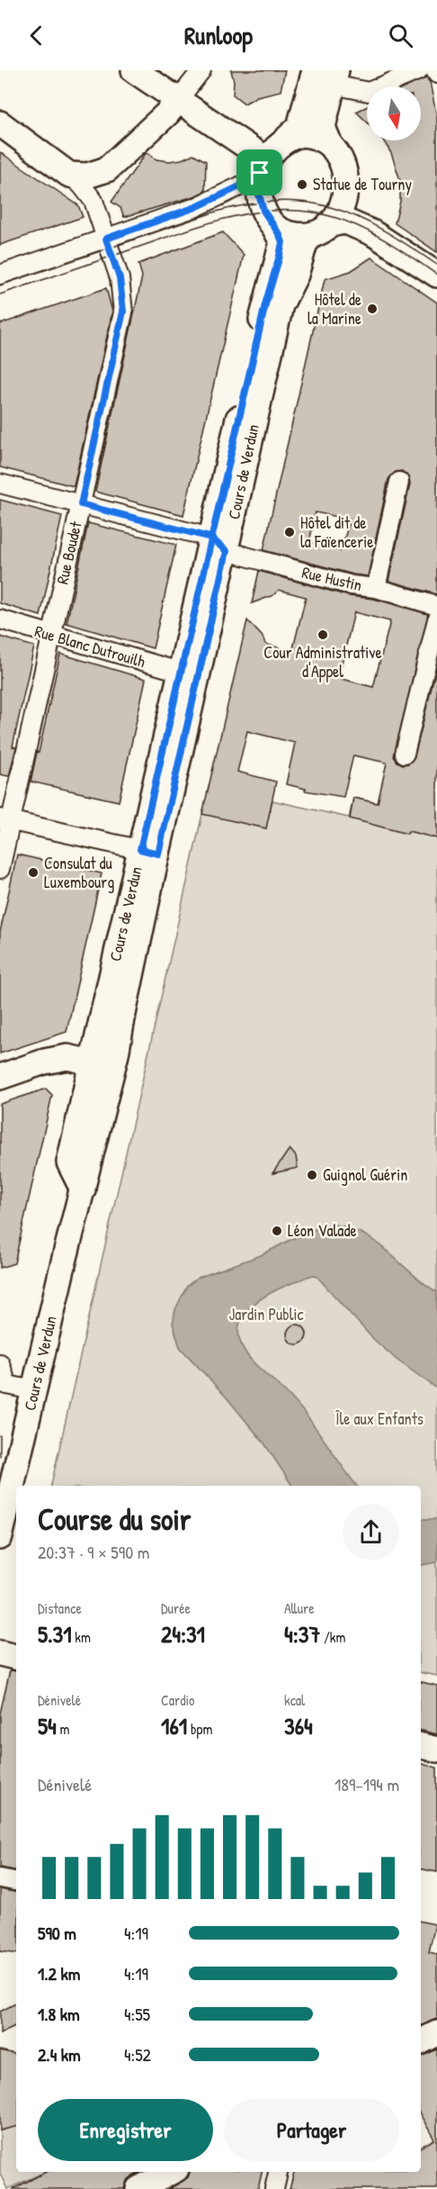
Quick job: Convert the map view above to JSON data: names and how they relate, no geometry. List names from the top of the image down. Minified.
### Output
{"streets":{"main road":["Cours de Verdun"],"street":["Rue Boudet","Rue Hustin","Rue Blanc Dutrouilh"]},"crossings":[["Cours de Verdun","Rue Hustin"],["Cours de Verdun","Rue Blanc Dutrouilh"],["Rue Boudet","Rue Hustin"],["Rue Boudet","Rue Blanc Dutrouilh"]],"parks":["Jardin Public","Île aux Enfants"],"places":["Statue de Tourny","Hôtel de la Marine","Hôtel dit de la Faïencerie","Cour Administrative d'Appel","Consulat du Luxembourg","Guignol Guérin","Léon Valade"],"north":"bottom","page":{"header":"Runloop","heading":["Course du soir","20:37 · 9 × 590 m"],"stats":[["Distance","5.31 km"],["Durée","24:31"],["Allure","4:37 /km"],["Dénivelé","54 m"],["Cardio","161 bpm"],["kcal","364"]],"chart":["Dénivelé","189–194 m"],"list":[{"name":"590 m","note":"4:19"},{"name":"1.2 km","note":"4:19"},{"name":"1.8 km","note":"4:55"},{"name":"2.4 km","note":"4:52"}],"buttons":["Enregistrer","Partager"]}}
